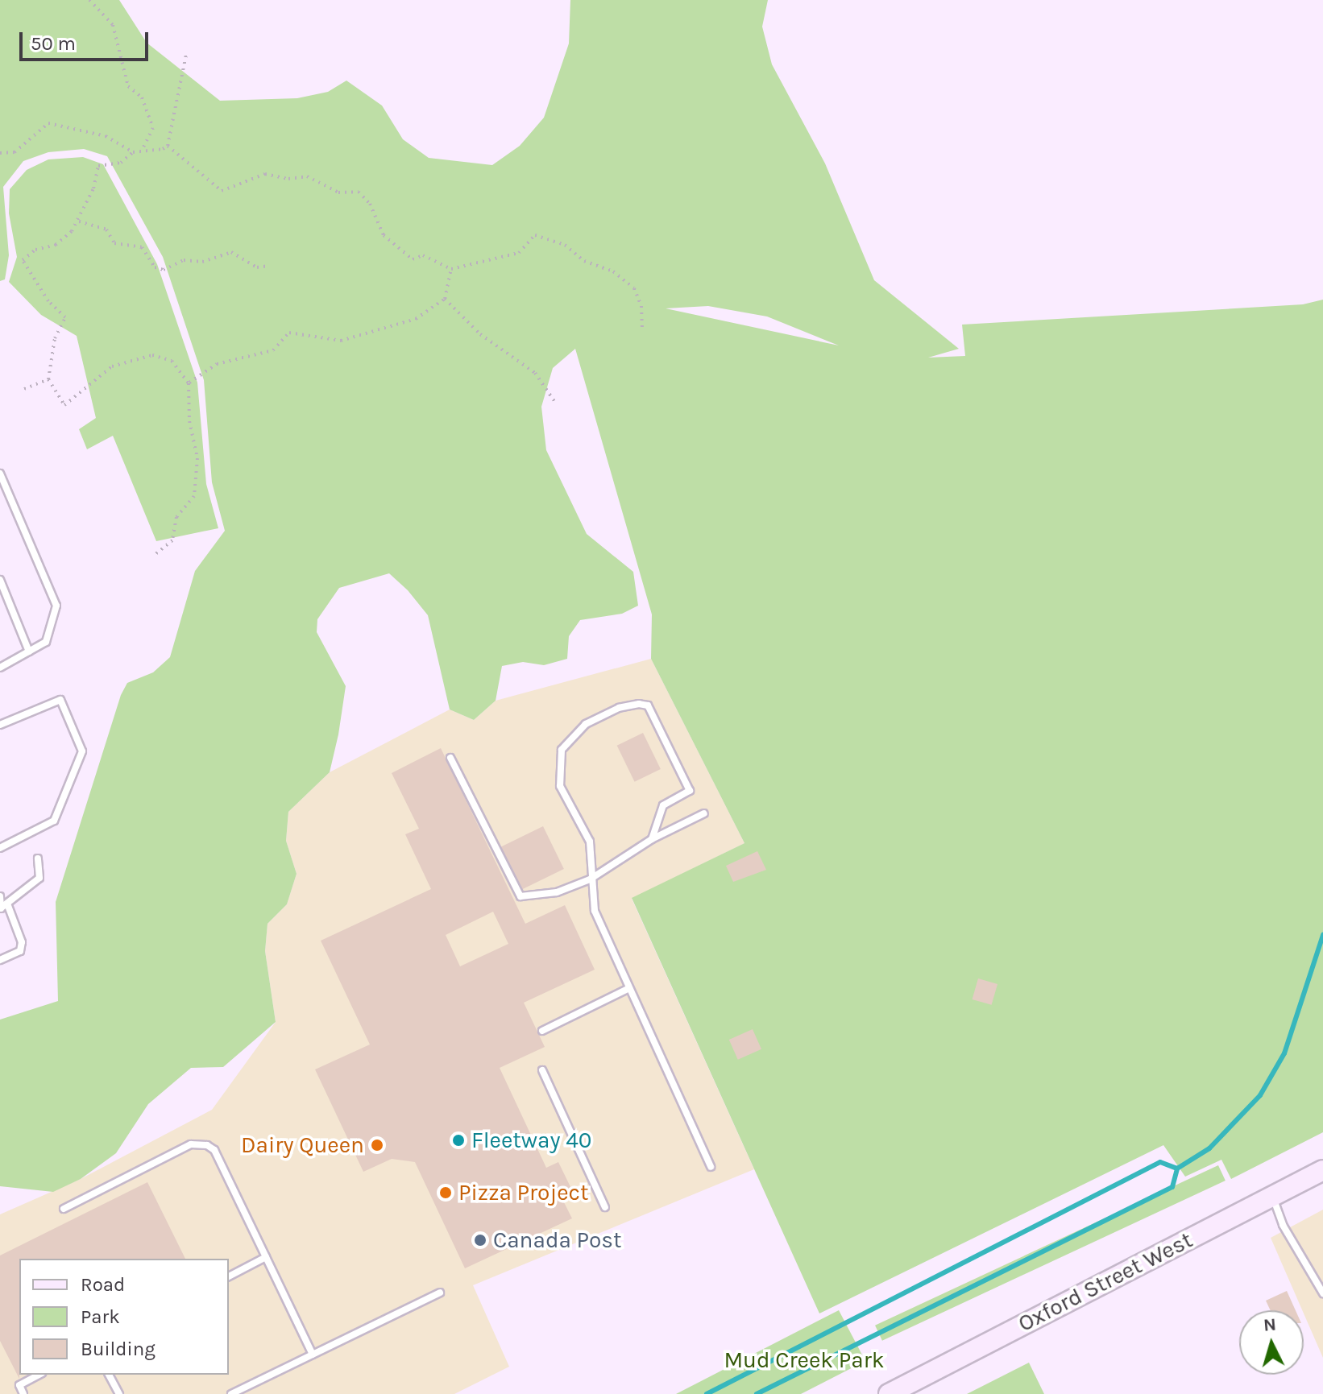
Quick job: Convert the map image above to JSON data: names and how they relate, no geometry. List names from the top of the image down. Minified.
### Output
{"streets":{"main road":["Oxford Street West"]},"parks":["Mud Creek Park"],"places":["Fleetway 40","Dairy Queen","Pizza Project","Canada Post"],"legend":["Road","Park","Building"],"scale_bar":"50 m","north":"top"}
